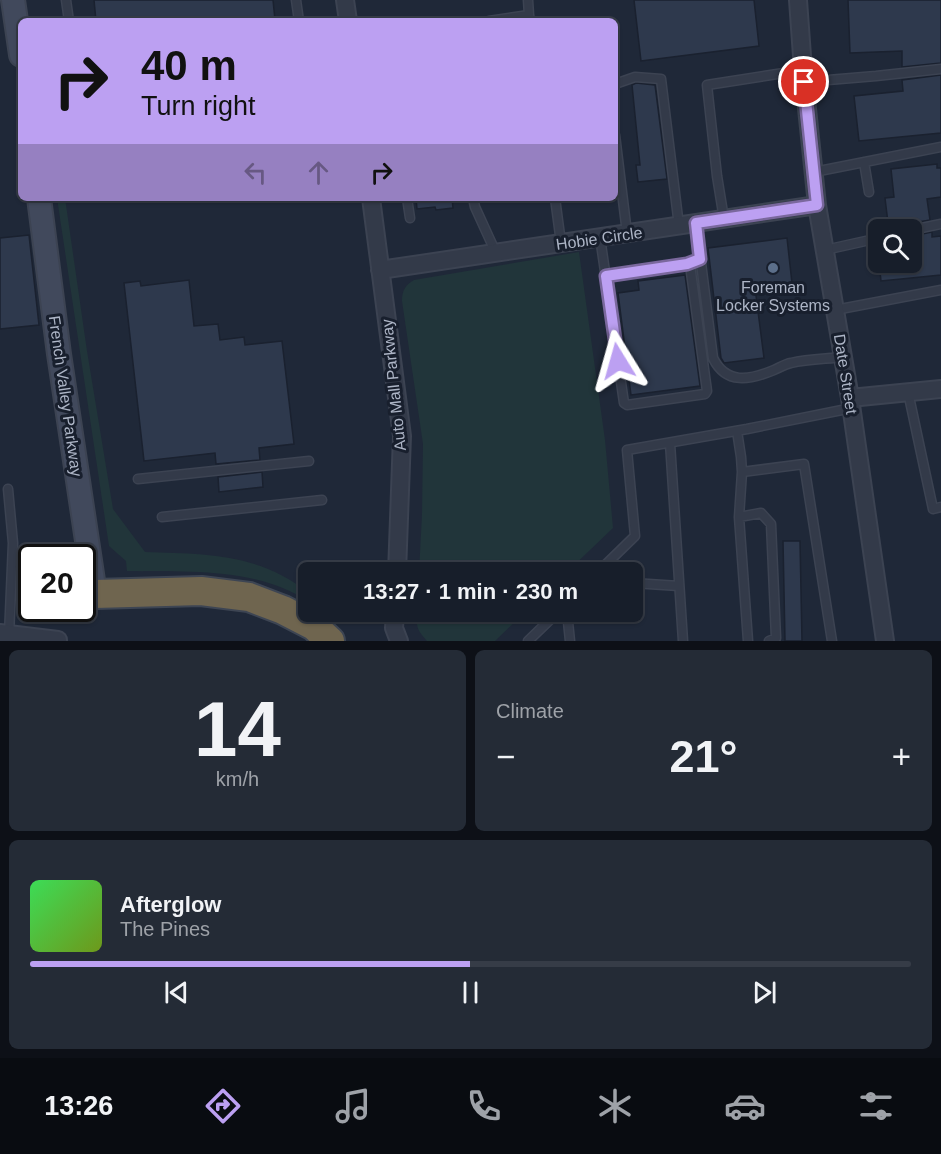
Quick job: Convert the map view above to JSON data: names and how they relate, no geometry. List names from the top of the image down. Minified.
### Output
{"streets":{"main road":["French Valley Parkway"],"street":["Hobie Circle","Date Street","Auto Mall Parkway"]},"crossings":[["Hobie Circle","Date Street"],["Hobie Circle","Auto Mall Parkway"]],"places":["Foreman Locker Systems"],"page":{"turn":["40 m","Turn right"],"limit":"20","trip":"13:27 · 1 min · 230 m","tile":[["14","km/h"],"Climate"],"heat":["−","21°","+"],"song":["Afterglow","The Pines"],"tabs":"13:26"}}
